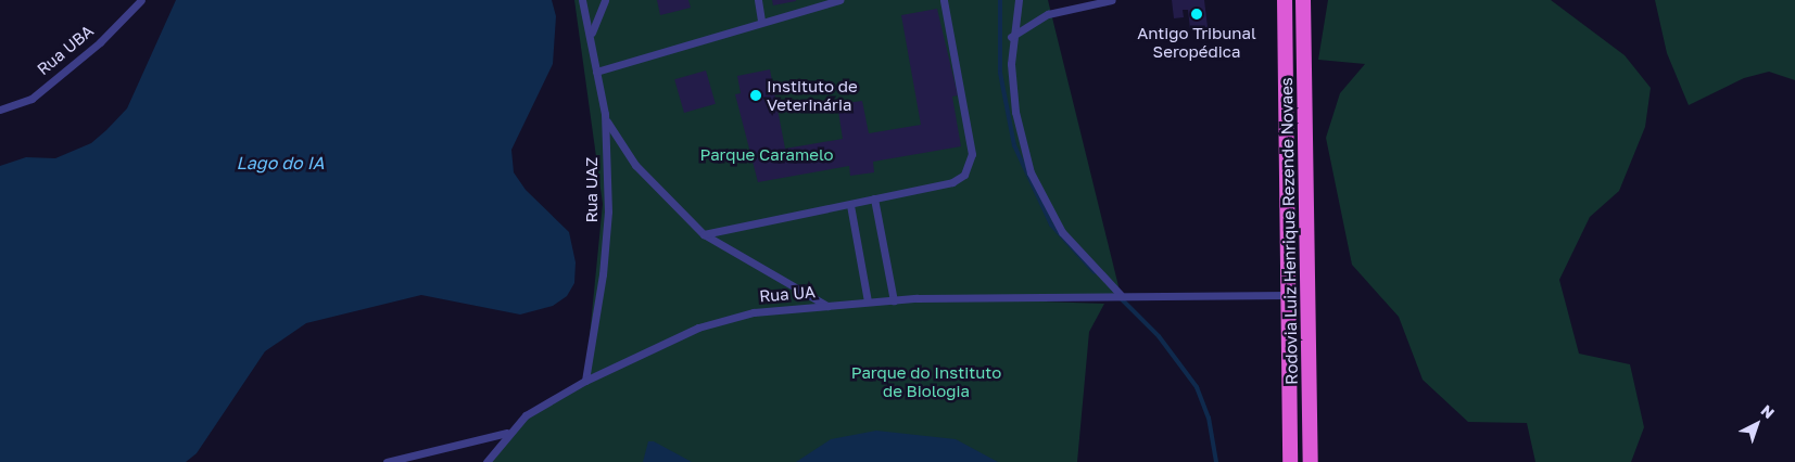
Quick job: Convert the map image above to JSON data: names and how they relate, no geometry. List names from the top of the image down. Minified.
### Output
{"streets":{"highway":["Rodovia Luiz Henrique Rezende Novaes"],"lane":["Rua UBA","Rua UAZ","Rua UA"]},"crossings":[["Rua UAZ","Rua UA"],["Rodovia Luiz Henrique Rezende Novaes","Rua UA"]],"water":["Lago do IA"],"parks":["Parque Caramelo","Parque do Instituto de Biologia"],"places":["Antigo Tribunal Seropédica","Instituto de Veterinária"],"north":"top right"}
